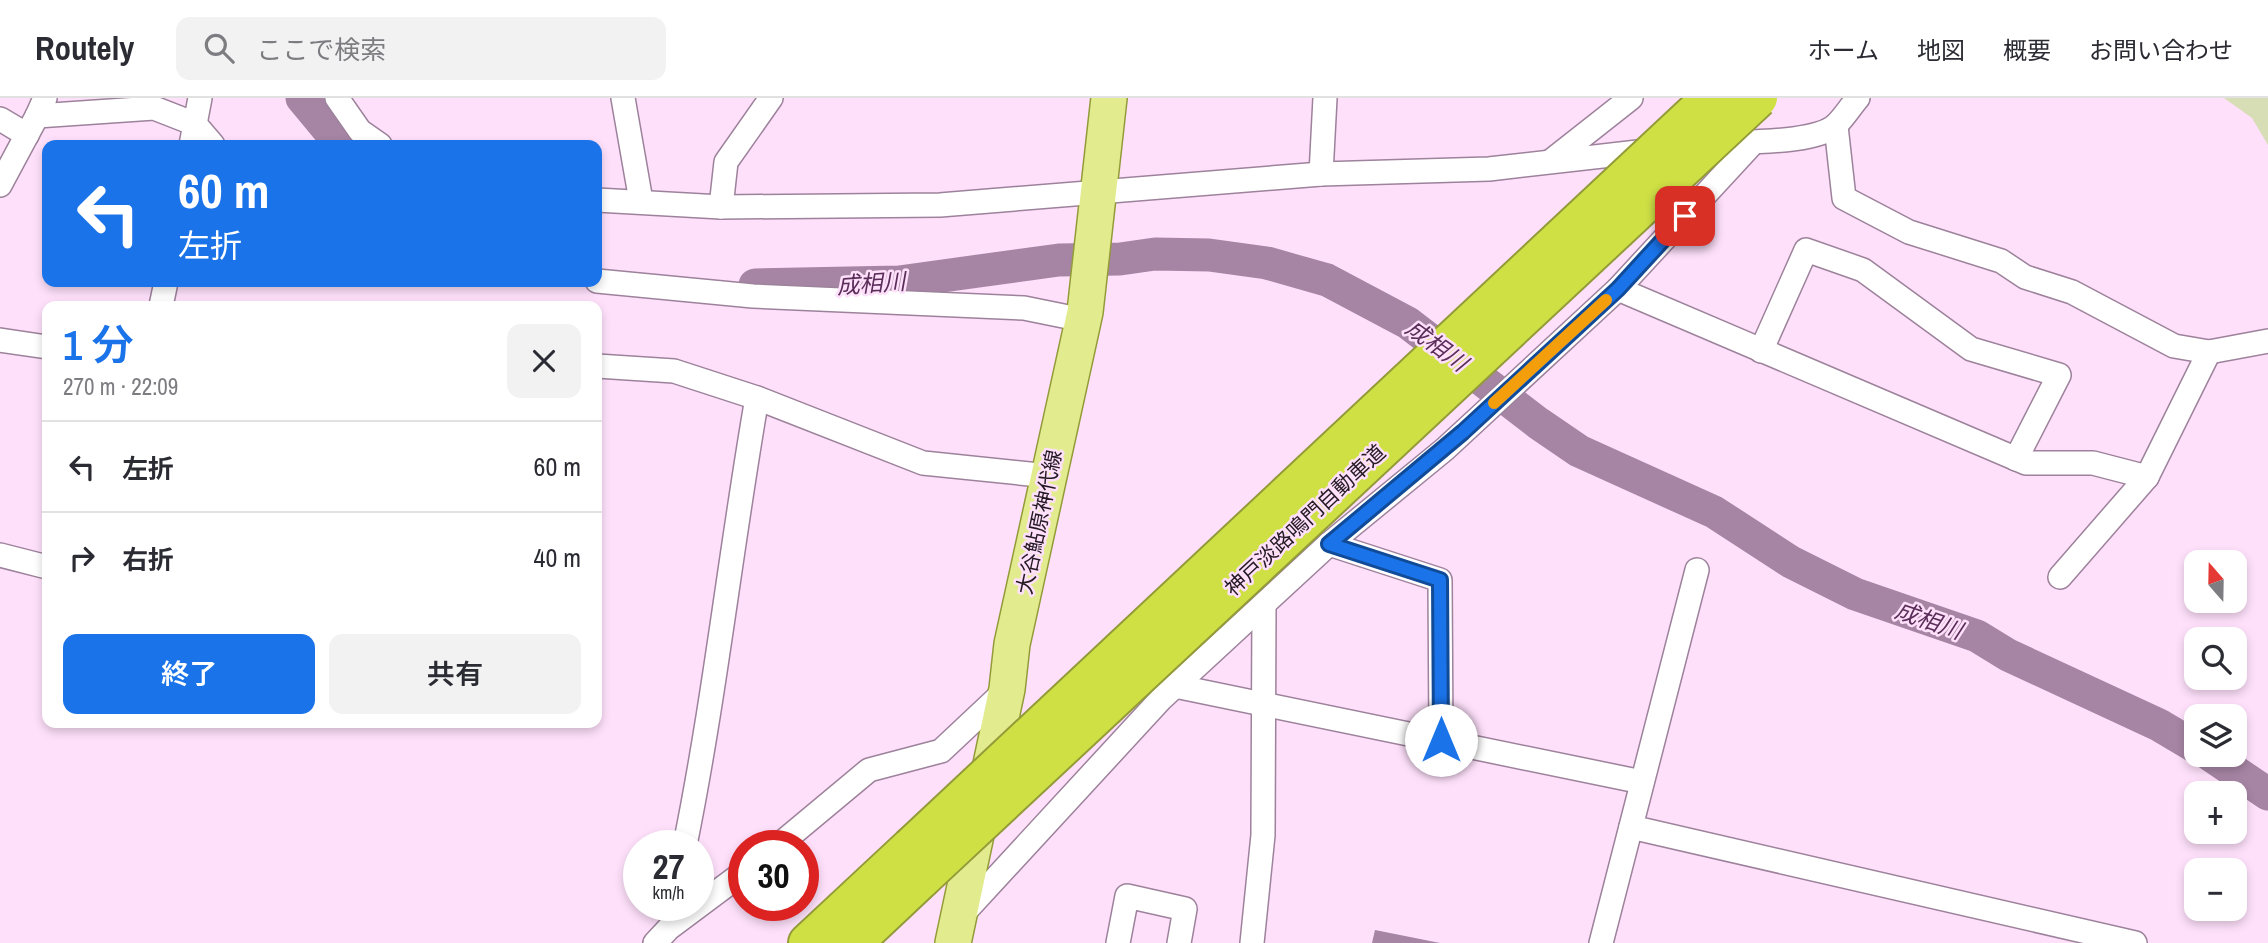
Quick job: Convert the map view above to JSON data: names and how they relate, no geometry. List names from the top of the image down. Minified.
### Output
{"streets":{"highway":["神戸淡路鳴門自動車道"],"main road":["大谷鮎原神代線"]},"water":["成相川"],"north":"top","page":{"header":"Routely","search":"ここで検索","nav":["ホーム","地図","概要","お問い合わせ"],"turn":["60 m","左折"],"heading":["1 分","270 m · 22:09"],"list":[{"name":"左折","value":"60 m"},{"name":"右折","value":"40 m"}],"map_buttons":["+","−"],"buttons":["終了","共有"],"speed":"27 km/h","limit":"30"}}
